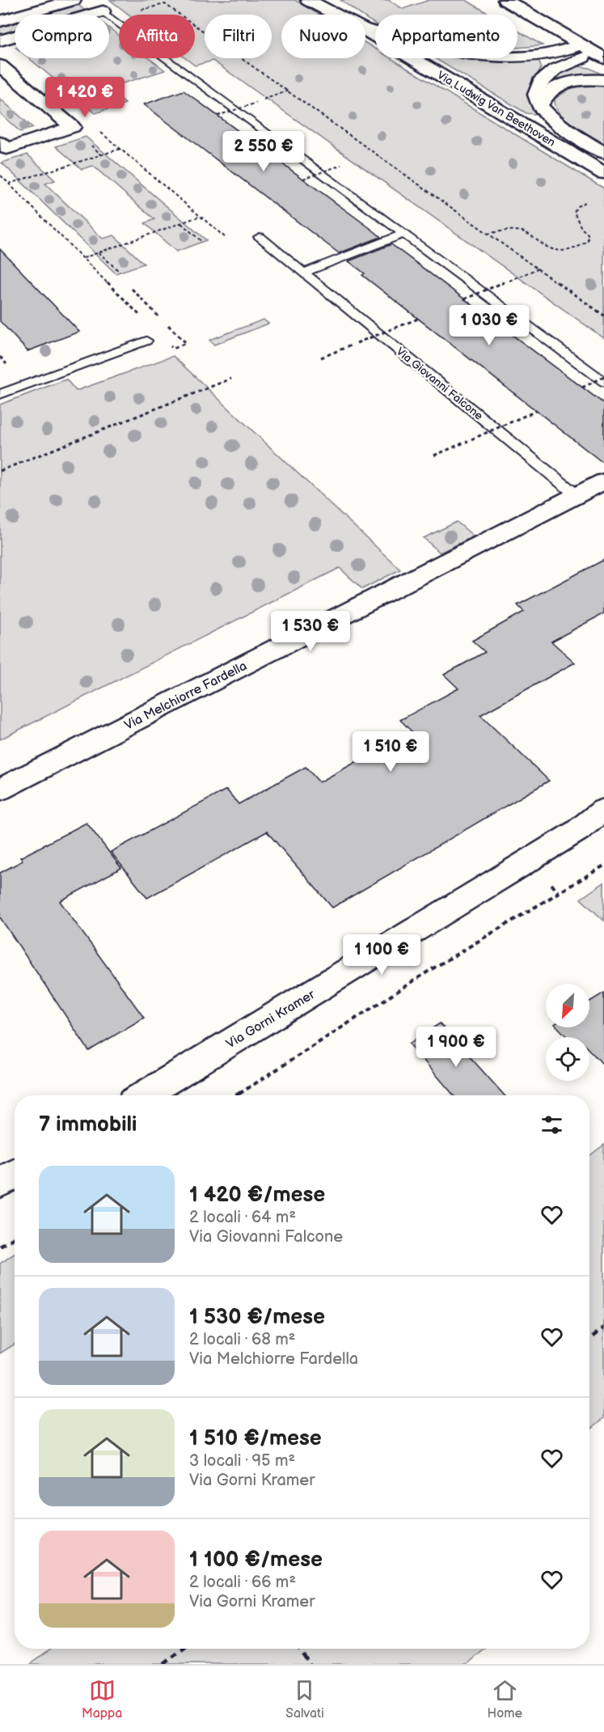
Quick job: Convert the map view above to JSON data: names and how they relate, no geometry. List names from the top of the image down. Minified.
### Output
{"streets":{"street":["Via Ludwig Van Beethoven","Via Melchiorre Fardella","Via Gorni Kramer"],"lane":["Via Giovanni Falcone"]},"crossings":[["Via Giovanni Falcone","Via Melchiorre Fardella"]],"north":"bottom left","page":{"chip":["Compra","Affitta","Filtri","Nuovo","Appartamento"],"price":["1 420 €","2 550 €","1 030 €","1 530 €","1 510 €","1 100 €","1 900 €"],"heading":"7 immobili","list":[{"name":"1 420 €/mese","note":"2 locali · 64 m² · Via Giovanni Falcone"},{"name":"1 530 €/mese","note":"2 locali · 68 m² · Via Melchiorre Fardella"},{"name":"1 510 €/mese","note":"3 locali · 95 m² · Via Gorni Kramer"},{"name":"1 100 €/mese","note":"2 locali · 66 m² · Via Gorni Kramer"}],"tabs":["Mappa","Salvati","Home"]}}
